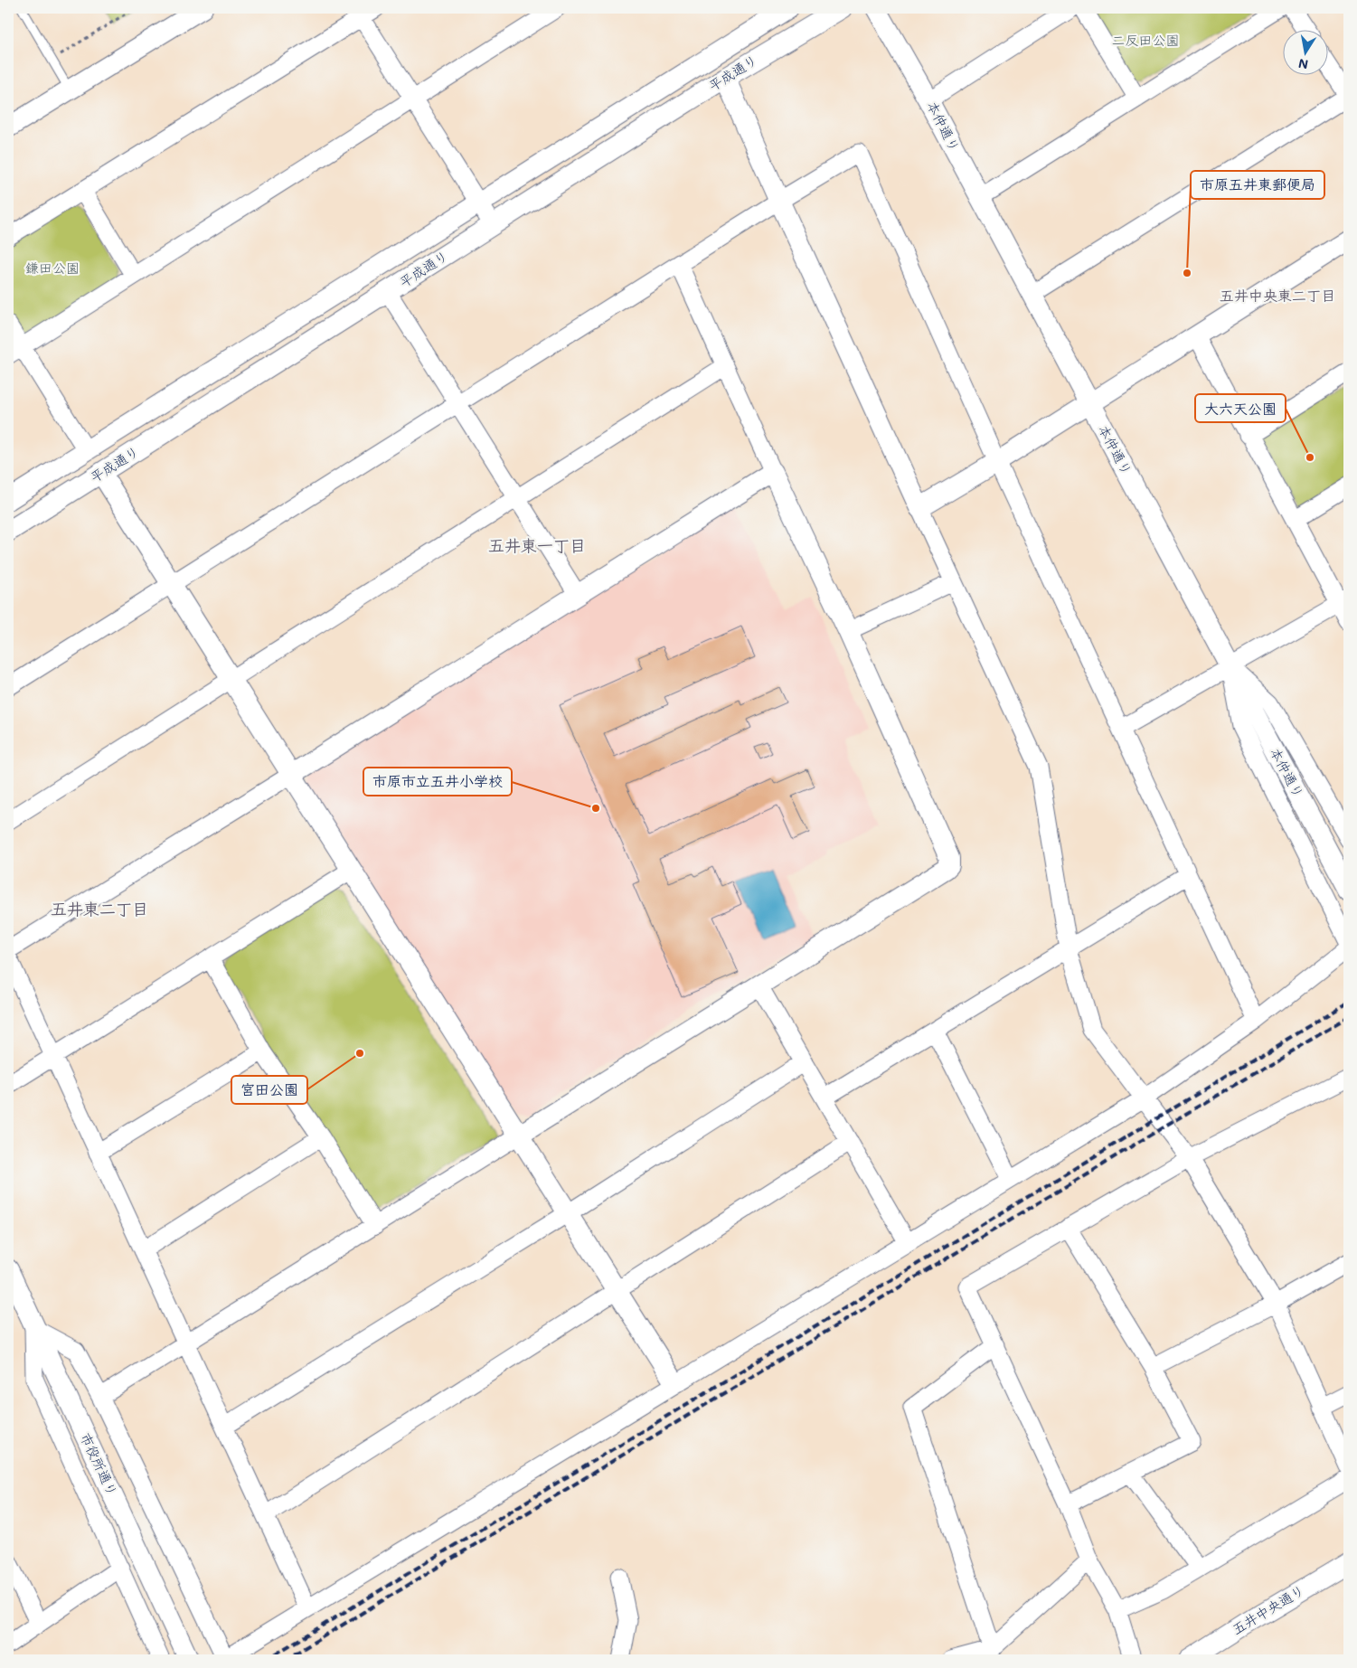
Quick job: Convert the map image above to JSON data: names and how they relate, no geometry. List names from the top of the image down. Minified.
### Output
{"streets":{"street":["平成通り","本仲通り","市役所通り","五井中央通り"]},"districts":["五井中央東二丁目","五井東一丁目","五井東二丁目"],"parks":["二反田公園","鎌田公園"],"places":["市原五井東郵便局","大六天公園","市原市立五井小学校","宮田公園"],"north":"bottom"}
